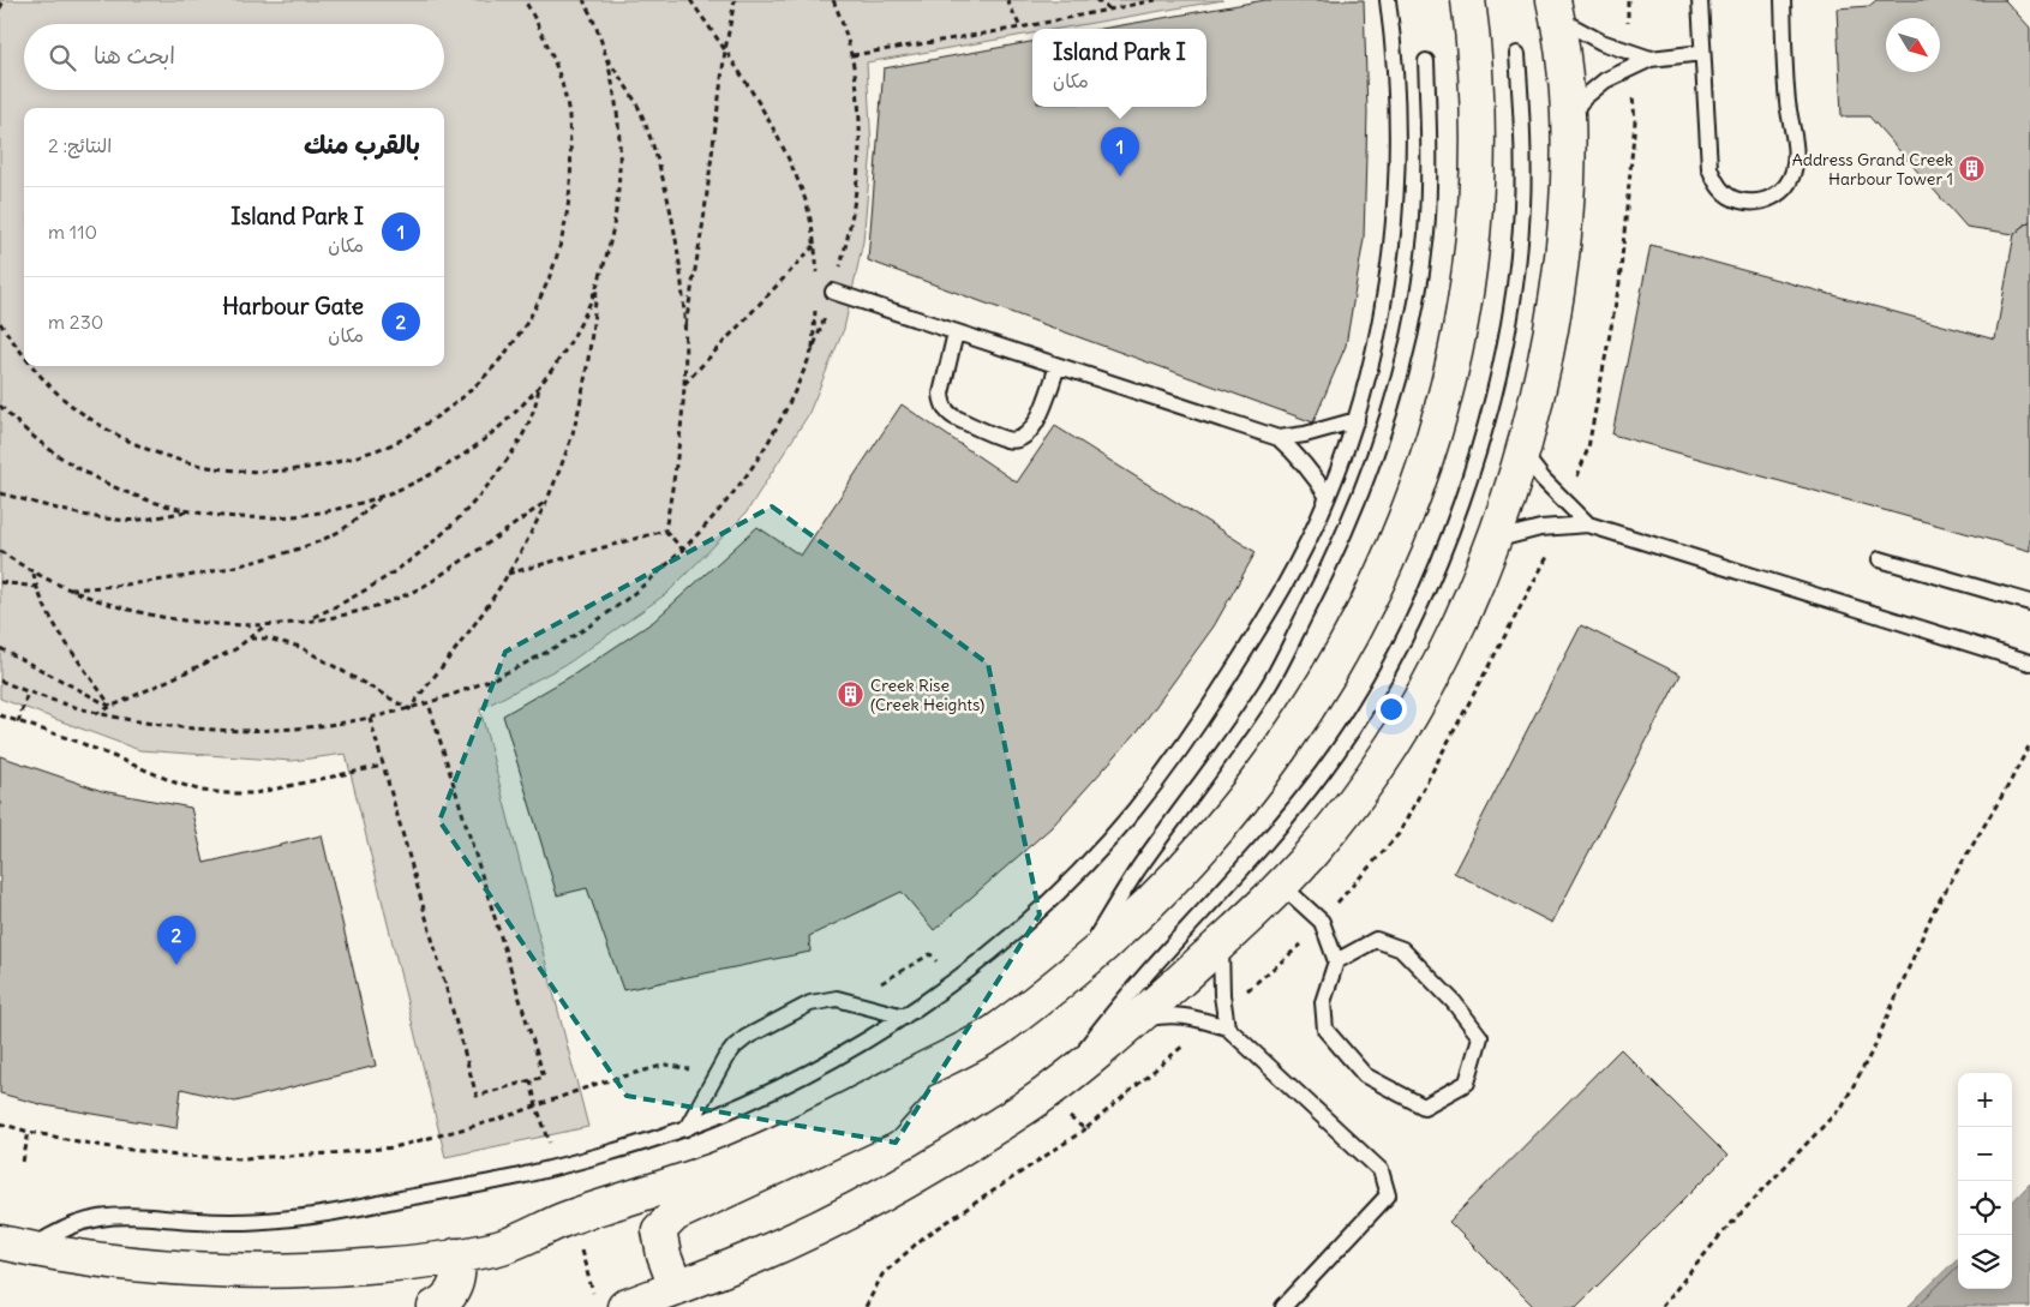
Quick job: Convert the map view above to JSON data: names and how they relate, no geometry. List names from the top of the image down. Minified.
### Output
{"places":{"building":["Address Grand Creek Harbour Tower 1","Creek Rise (Creek Heights)"]},"north":"bottom right","page":{"search":"ابحث هنا","popup":["Island Park I","مكان"],"heading":["بالقرب منك","النتائج: 2"],"pins":["1","2"],"list":[{"mark":"1","name":"Island Park I","note":"مكان","value":"110 m"},{"mark":"2","name":"Harbour Gate","note":"مكان","value":"230 m"}],"map_buttons":["+","−"]}}
